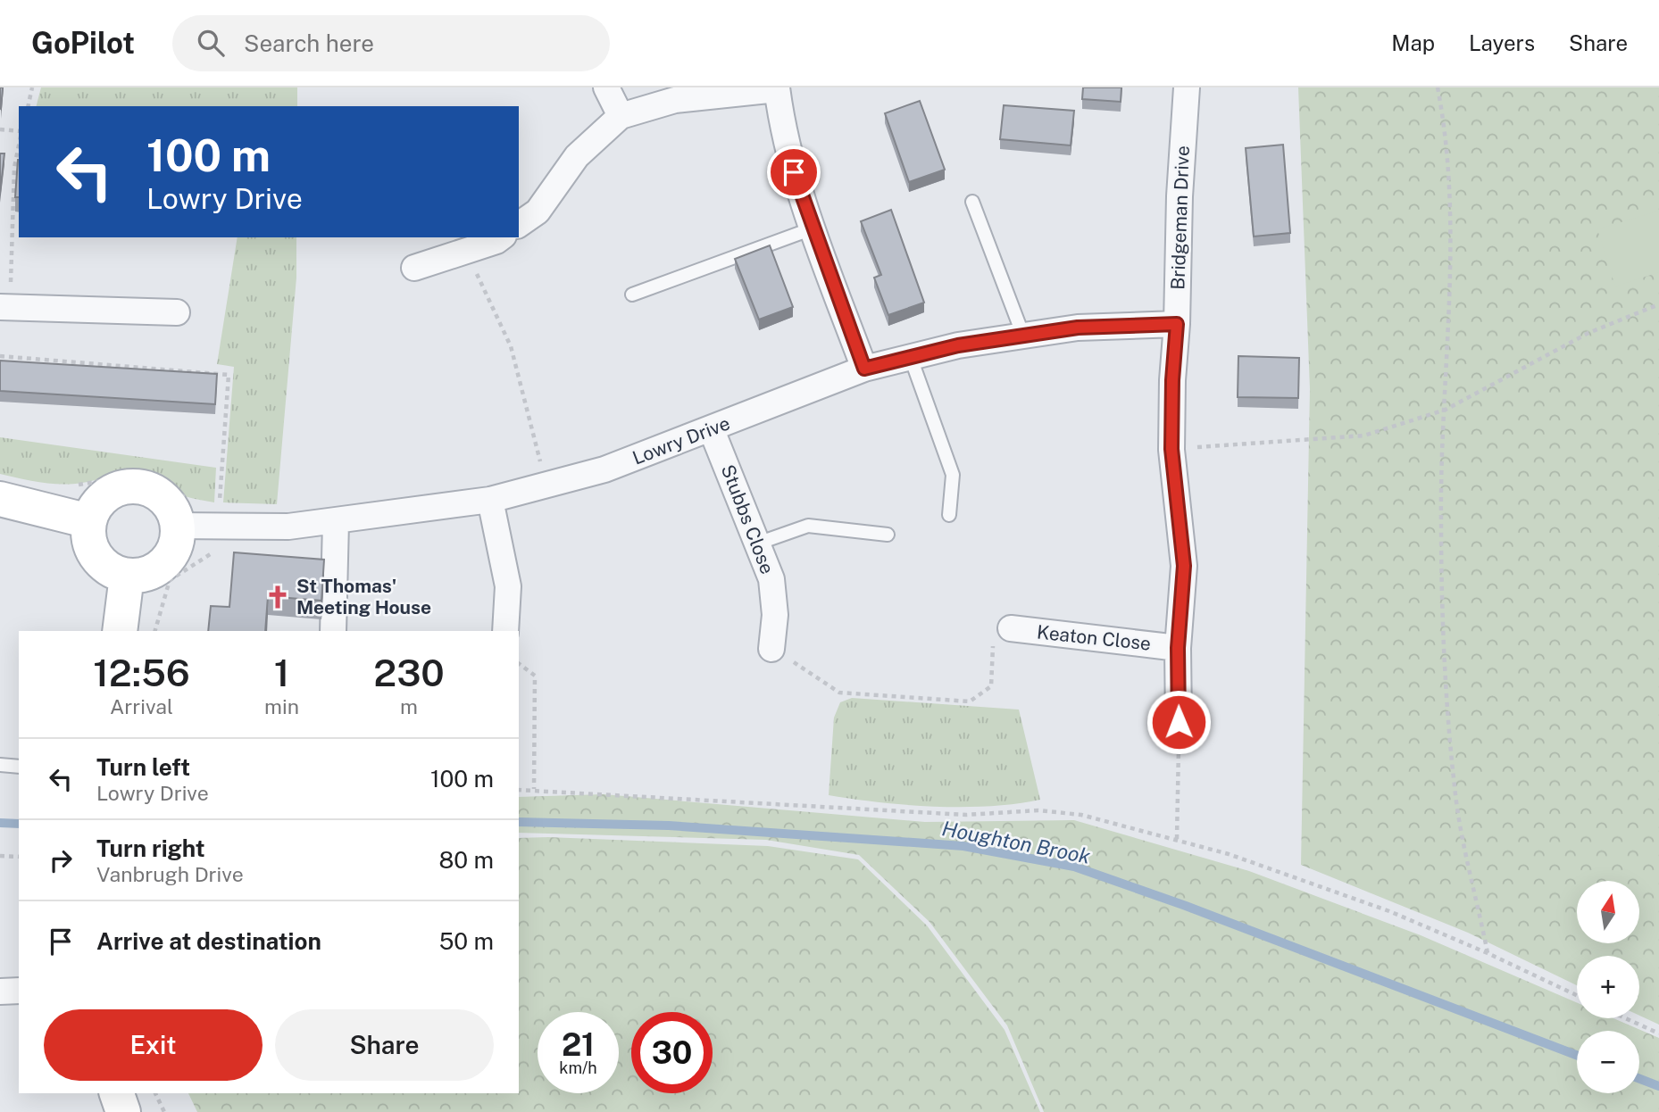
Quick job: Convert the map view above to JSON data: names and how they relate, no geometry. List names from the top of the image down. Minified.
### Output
{"streets":{"street":["Bridgeman Drive","Lowry Drive","Stubbs Close","Keaton Close"]},"crossings":[["Bridgeman Drive","Lowry Drive"],["Bridgeman Drive","Keaton Close"],["Lowry Drive","Stubbs Close"]],"water":["Houghton Brook"],"places":{"church":["St Thomas' Meeting House"]},"north":"top","page":{"header":"GoPilot","search":"Search here","nav":["Map","Layers","Share"],"turn":["100 m","Lowry Drive"],"eta":["12:56","Arrival","1","min","230","m"],"list":[{"name":"Turn left","note":"Lowry Drive","value":"100 m"},{"name":"Turn right","note":"Vanbrugh Drive","value":"80 m"},{"name":"Arrive at destination","value":"50 m"}],"map_buttons":["+","−"],"buttons":["Exit","Share"],"speed":"21 km/h","limit":"30"}}
